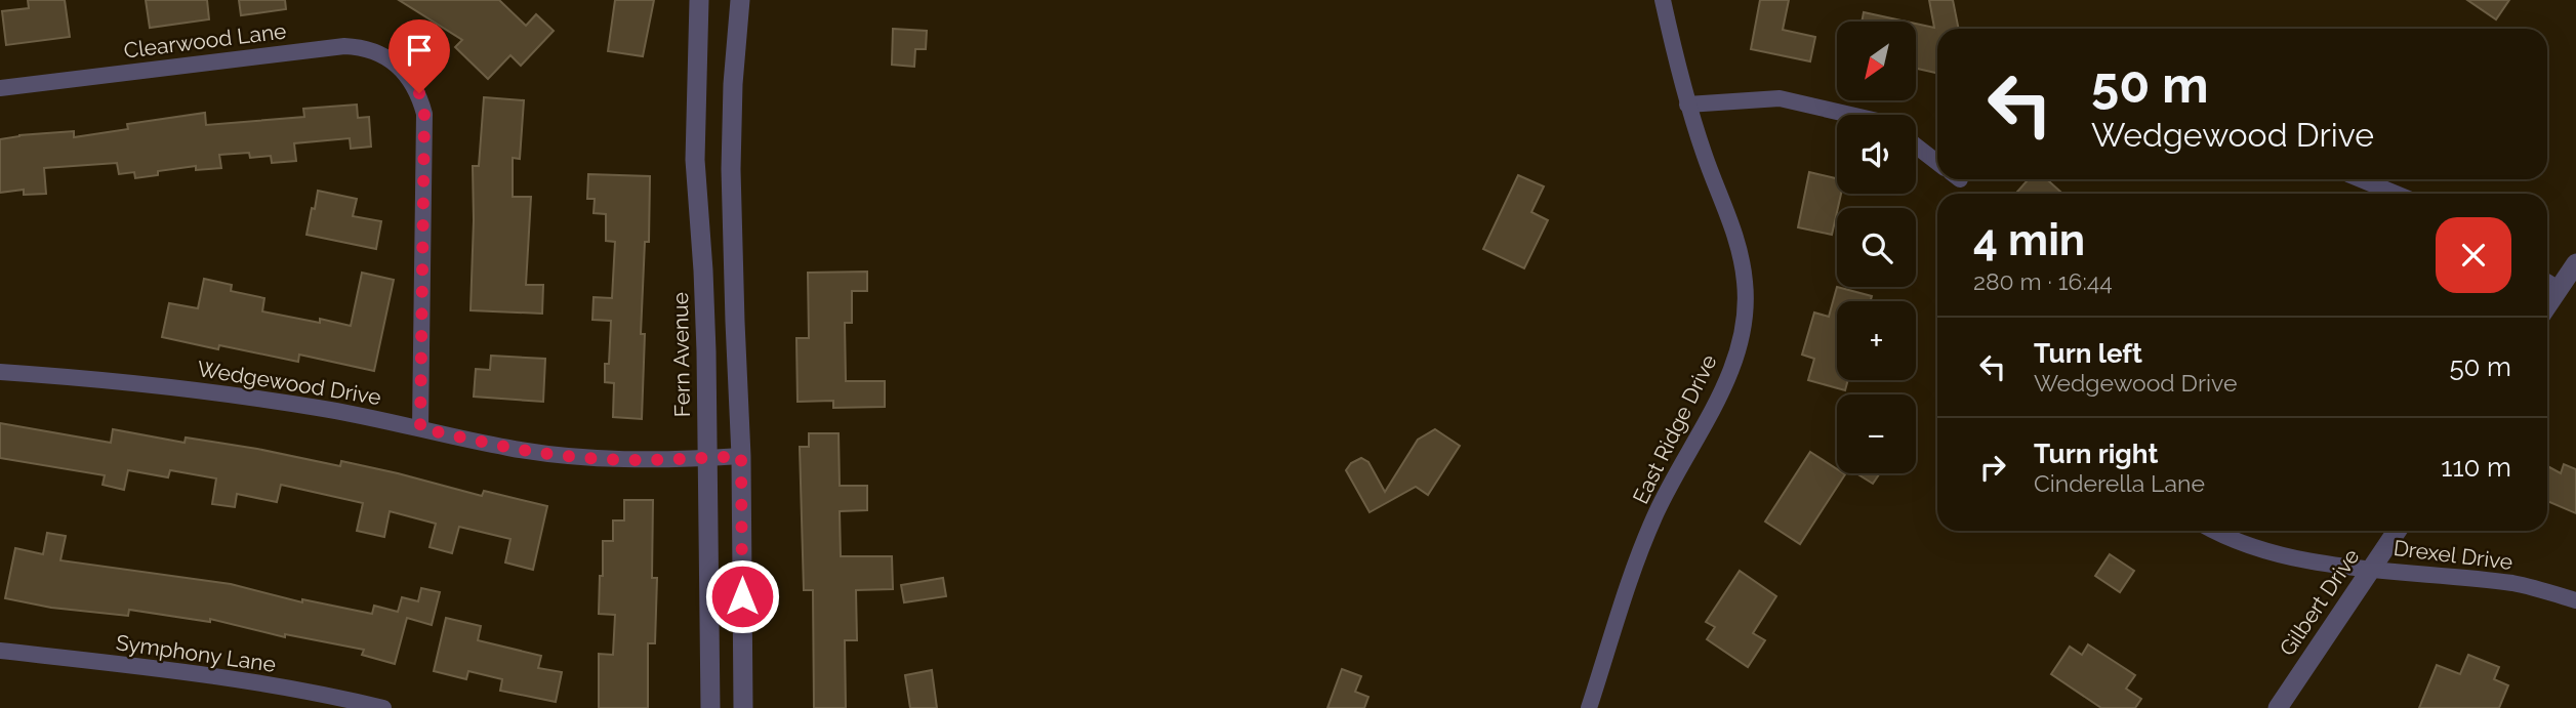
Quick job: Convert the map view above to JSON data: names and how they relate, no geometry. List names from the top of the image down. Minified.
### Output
{"streets":{"street":["Clearwood Lane","Fern Avenue","Wedgewood Drive","East Ridge Drive","Drexel Drive","Gilbert Drive","Symphony Lane"]},"crossings":[["Clearwood Lane","Wedgewood Drive"],["Fern Avenue","Wedgewood Drive"],["Drexel Drive","Gilbert Drive"]],"north":"bottom left","page":{"map_buttons":["+","−"],"turn":["50 m","Wedgewood Drive"],"heading":["4 min","280 m · 16:44"],"list":[{"name":"Turn left","note":"Wedgewood Drive","value":"50 m"},{"name":"Turn right","note":"Cinderella Lane","value":"110 m"}]}}
